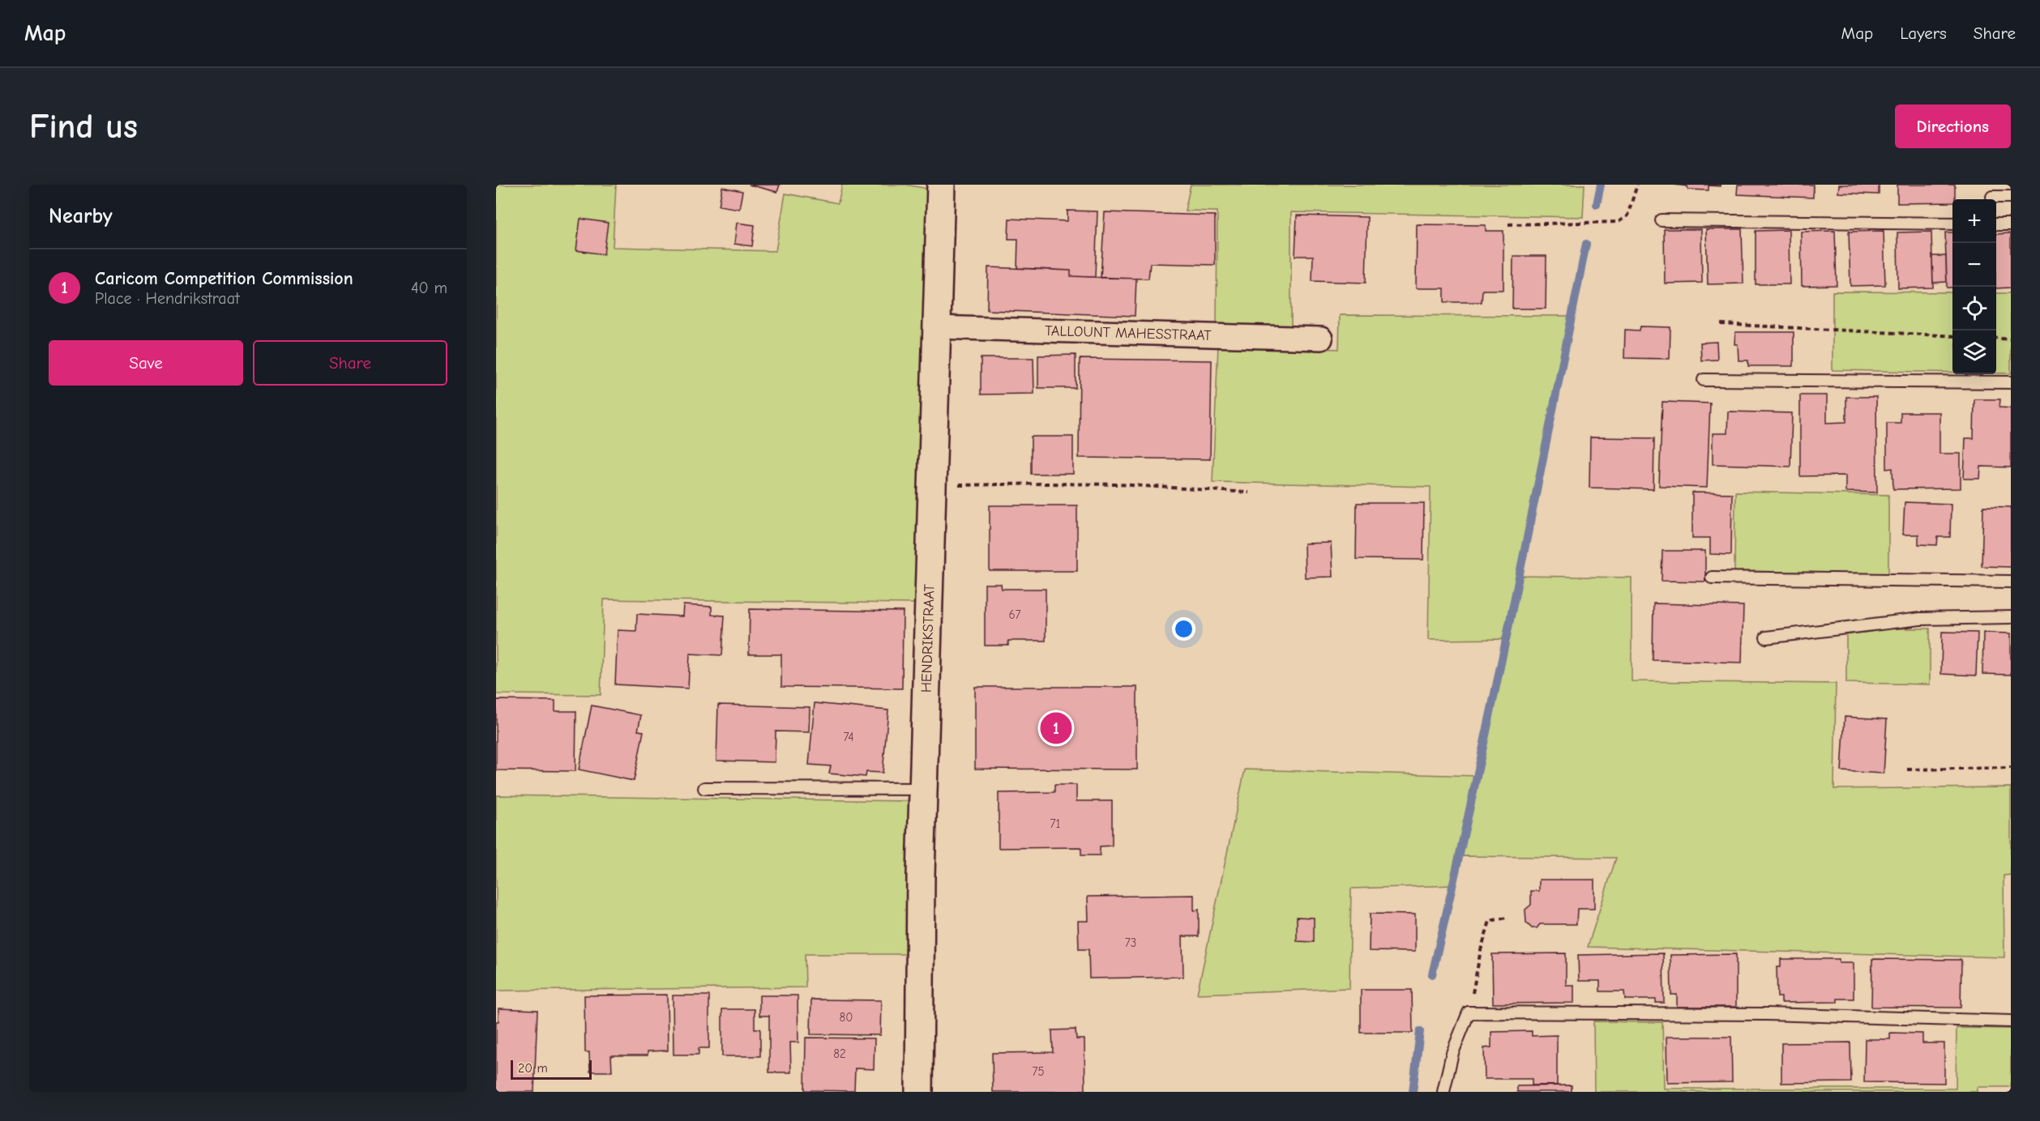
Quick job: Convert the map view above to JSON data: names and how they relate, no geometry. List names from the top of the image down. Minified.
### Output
{"streets":{"street":["TALLOUNT MAHESSTRAAT","HENDRIKSTRAAT"]},"crossings":[["TALLOUNT MAHESSTRAAT","HENDRIKSTRAAT"]],"house_numbers":["67","74","71","73","80","82","75"],"scale_bar":"20 m","page":{"header":"Map","nav":["Map","Layers","Share"],"buttons":["Directions",["Save","Share"]],"title":"Find us","heading":"Nearby","map_buttons":["+","−"],"list":[{"mark":"1","name":"Caricom Competition Commission","note":"Place · Hendrikstraat","value":"40 m"}],"pins":"1","scale":"20 m"}}
